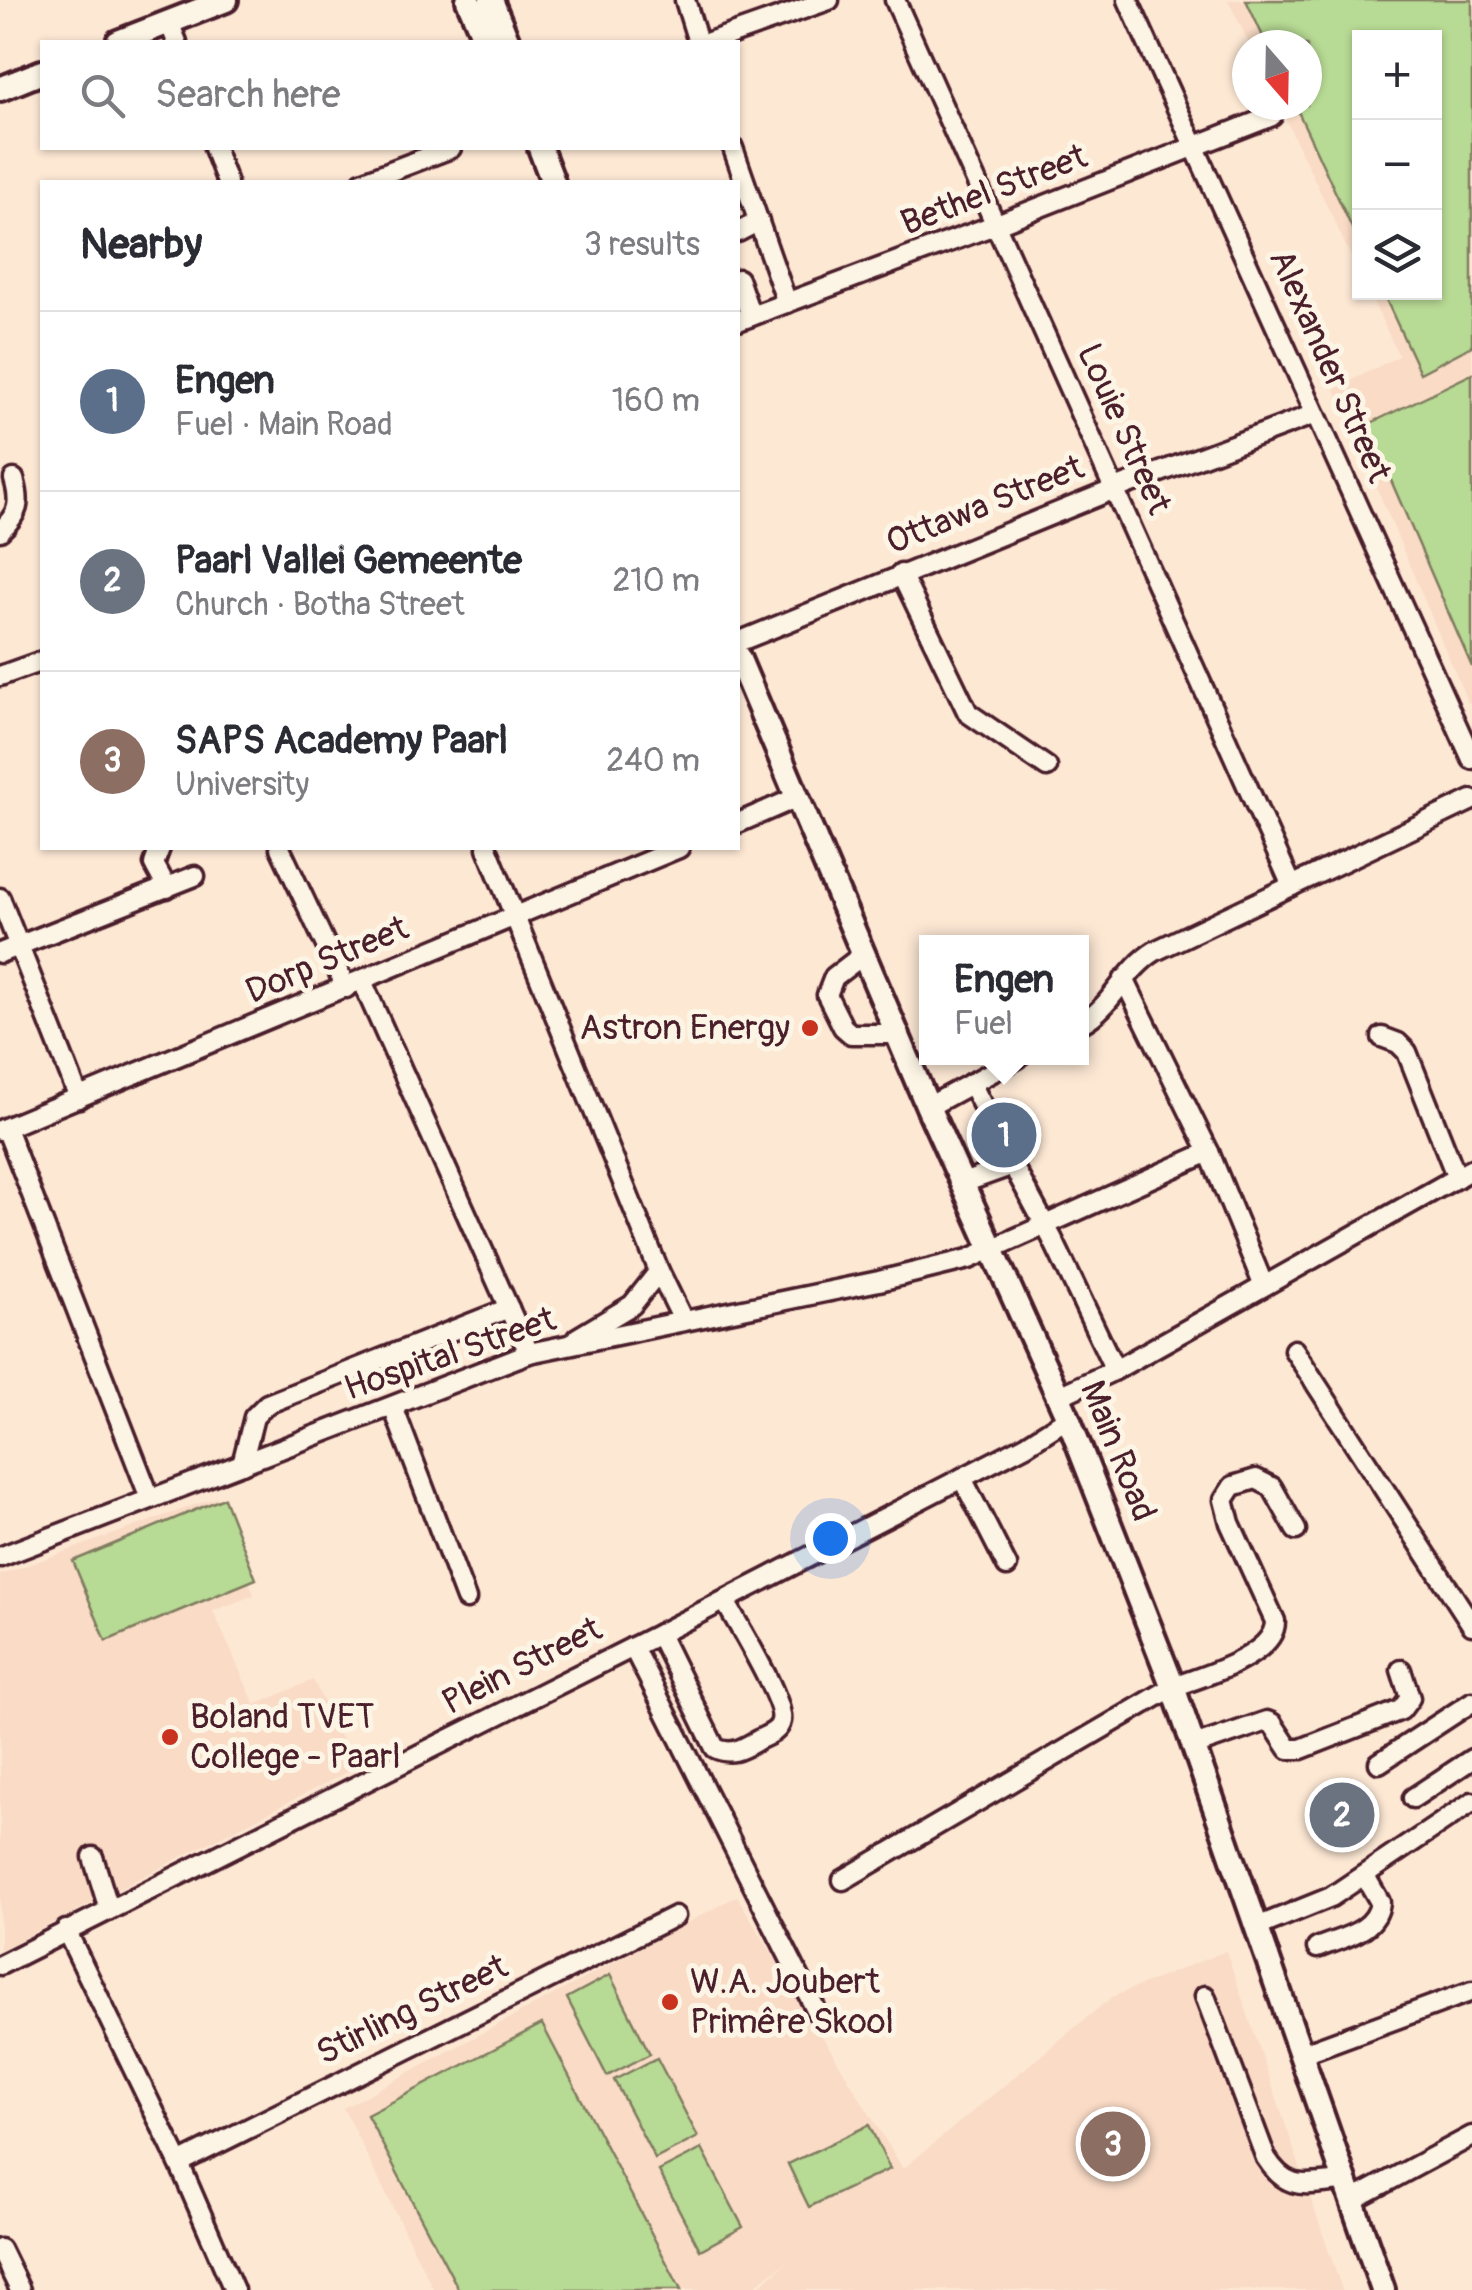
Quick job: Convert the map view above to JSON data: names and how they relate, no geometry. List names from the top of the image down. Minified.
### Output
{"streets":{"main road":["Main Road"],"street":["Bethel Street","Alexander Street","Louie Street","Ottawa Street","Dorp Street","Hospital Street","Plein Street","Stirling Street"]},"crossings":[["Bethel Street","Alexander Street"],["Bethel Street","Louie Street"],["Alexander Street","Ottawa Street"],["Louie Street","Ottawa Street"],["Hospital Street","Main Road"],["Main Road","Plein Street"]],"places":["Astron Energy","Boland TVET College - Paarl","W.A. Joubert Primêre Skool"],"north":"bottom","page":{"map_buttons":["+","−"],"search":"Search here","heading":["Nearby","3 results"],"list":[{"mark":"1","name":"Engen","note":"Fuel · Main Road","value":"160 m"},{"mark":"2","name":"Paarl Vallei Gemeente","note":"Church · Botha Street","value":"210 m"},{"mark":"3","name":"SAPS Academy Paarl","note":"University","value":"240 m"}],"popup":["Engen","Fuel"],"pins":["1","2","3"]}}
